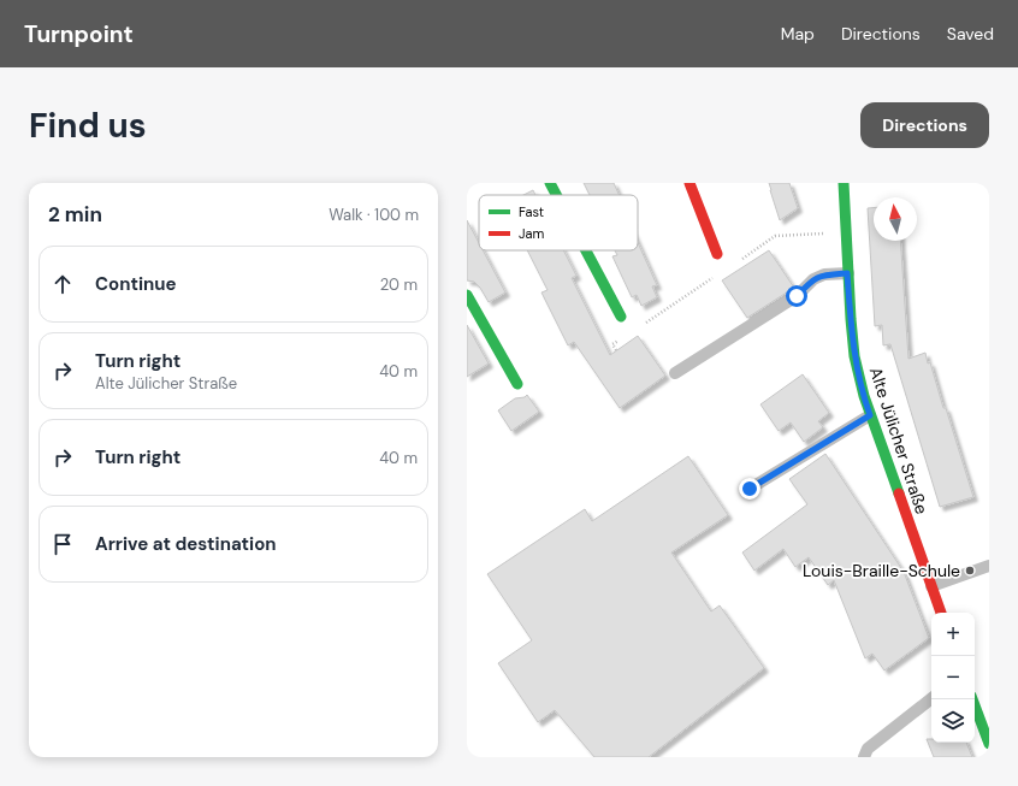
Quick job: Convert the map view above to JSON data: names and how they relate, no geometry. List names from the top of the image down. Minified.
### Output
{"streets":{"street":["Alte Jülicher Straße"]},"places":["Louis-Braille-Schule"],"legend":["Fast","Jam"],"north":"top","page":{"header":"Turnpoint","nav":["Map","Directions","Saved"],"buttons":"Directions","title":"Find us","heading":["2 min","Walk · 100 m"],"list":[["Continue","20 m"],["Turn right","Alte Jülicher Straße","40 m"],["Turn right","40 m"],"Arrive at destination"],"map_buttons":["+","−"]}}
